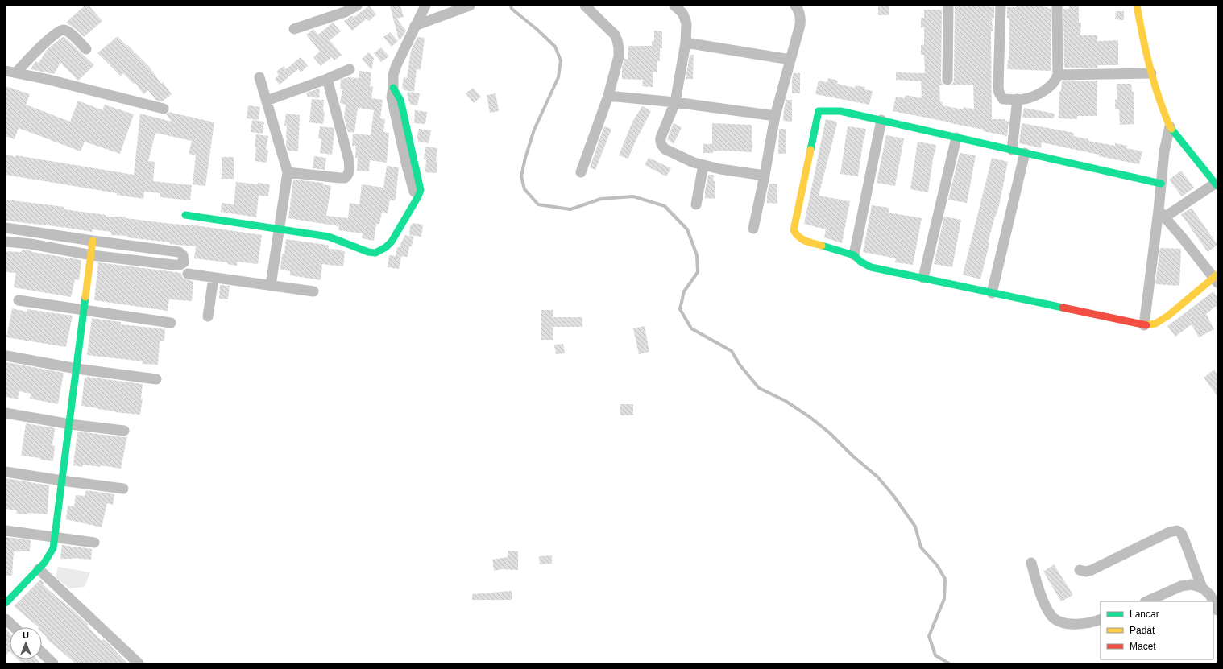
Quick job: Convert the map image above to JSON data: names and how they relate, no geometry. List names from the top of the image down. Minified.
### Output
{"legend":["Lancar","Padat","Macet"],"north":"top"}
